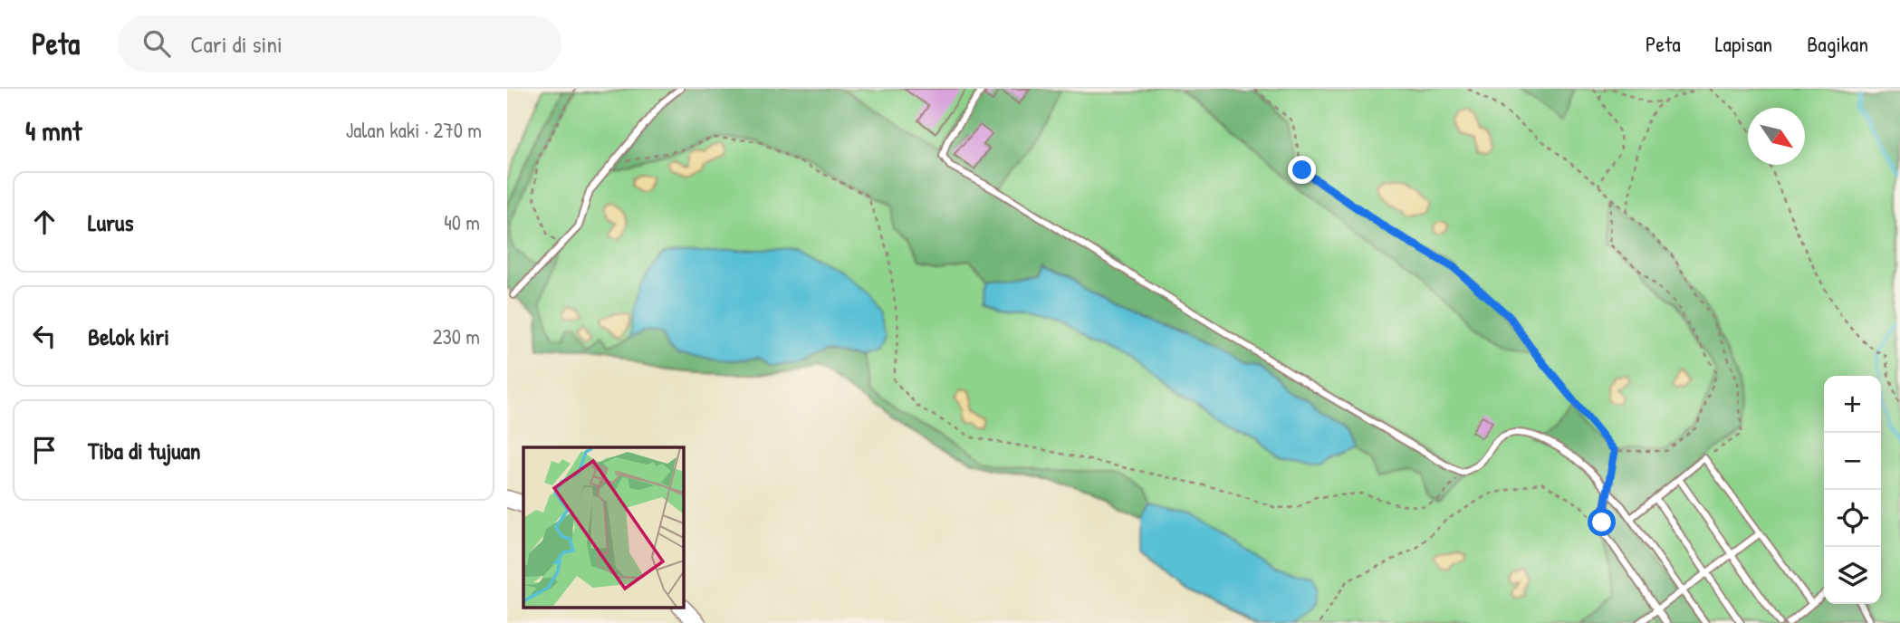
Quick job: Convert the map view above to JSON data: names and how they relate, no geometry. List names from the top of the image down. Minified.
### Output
{"north":"bottom right","page":{"header":"Peta","search":"Cari di sini","nav":["Peta","Lapisan","Bagikan"],"heading":["4 mnt","Jalan kaki · 270 m"],"list":[["Lurus","40 m"],["Belok kiri","230 m"],"Tiba di tujuan"],"map_buttons":["+","−"]}}
